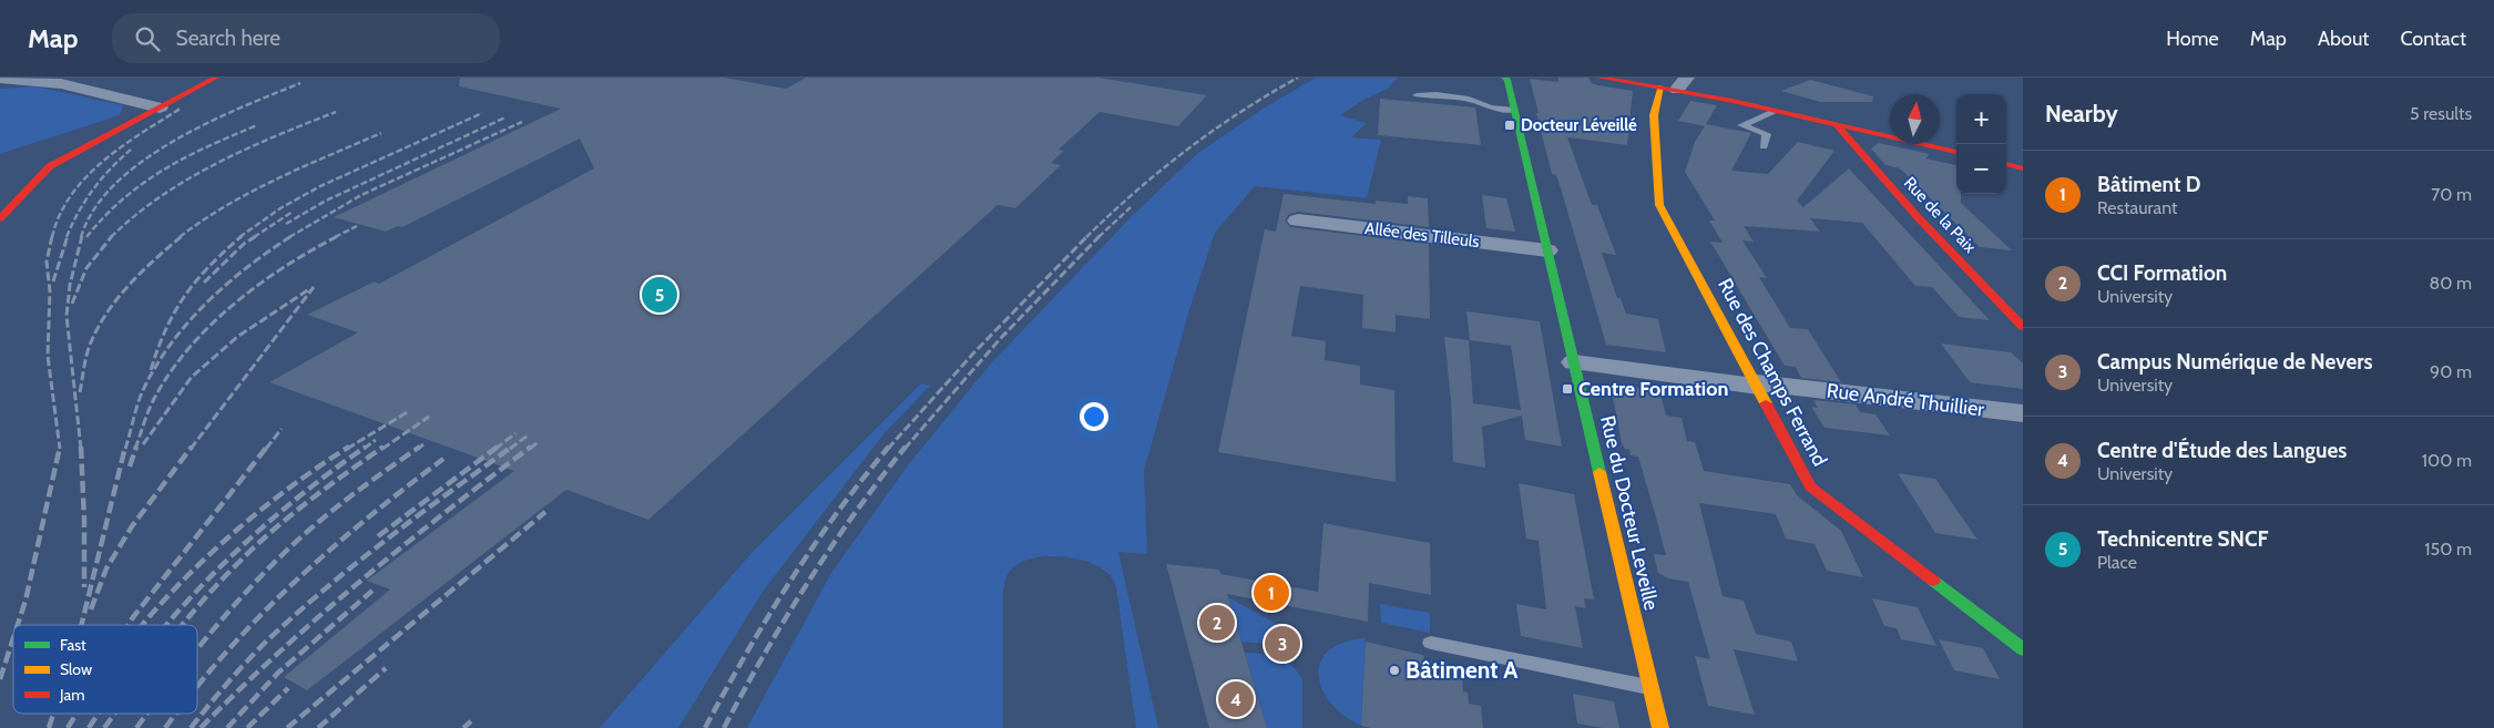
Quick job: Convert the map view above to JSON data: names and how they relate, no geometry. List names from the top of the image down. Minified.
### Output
{"streets":{"street":["Rue de la Paix","Allée des Tilleuls","Rue des Champs Ferrand","Rue André Thuillier","Rue du Docteur Leveille"]},"crossings":[["Allée des Tilleuls","Rue du Docteur Leveille"],["Rue des Champs Ferrand","Rue André Thuillier"],["Rue André Thuillier","Rue du Docteur Leveille"]],"places":{"transit":["Docteur Léveillé","Centre Formation"],"other":["Bâtiment A"]},"legend":["Fast","Slow","Jam"],"north":"top","page":{"header":"Map","search":"Search here","nav":["Home","Map","About","Contact"],"heading":["Nearby","5 results"],"map_buttons":["+","−"],"list":[{"mark":"1","name":"Bâtiment D","note":"Restaurant","value":"70 m"},{"mark":"2","name":"CCI Formation","note":"University","value":"80 m"},{"mark":"3","name":"Campus Numérique de Nevers","note":"University","value":"90 m"},{"mark":"4","name":"Centre d'Étude des Langues","note":"University","value":"100 m"},{"mark":"5","name":"Technicentre SNCF","note":"Place","value":"150 m"}],"pins":["5","1","2","3","4"]}}
